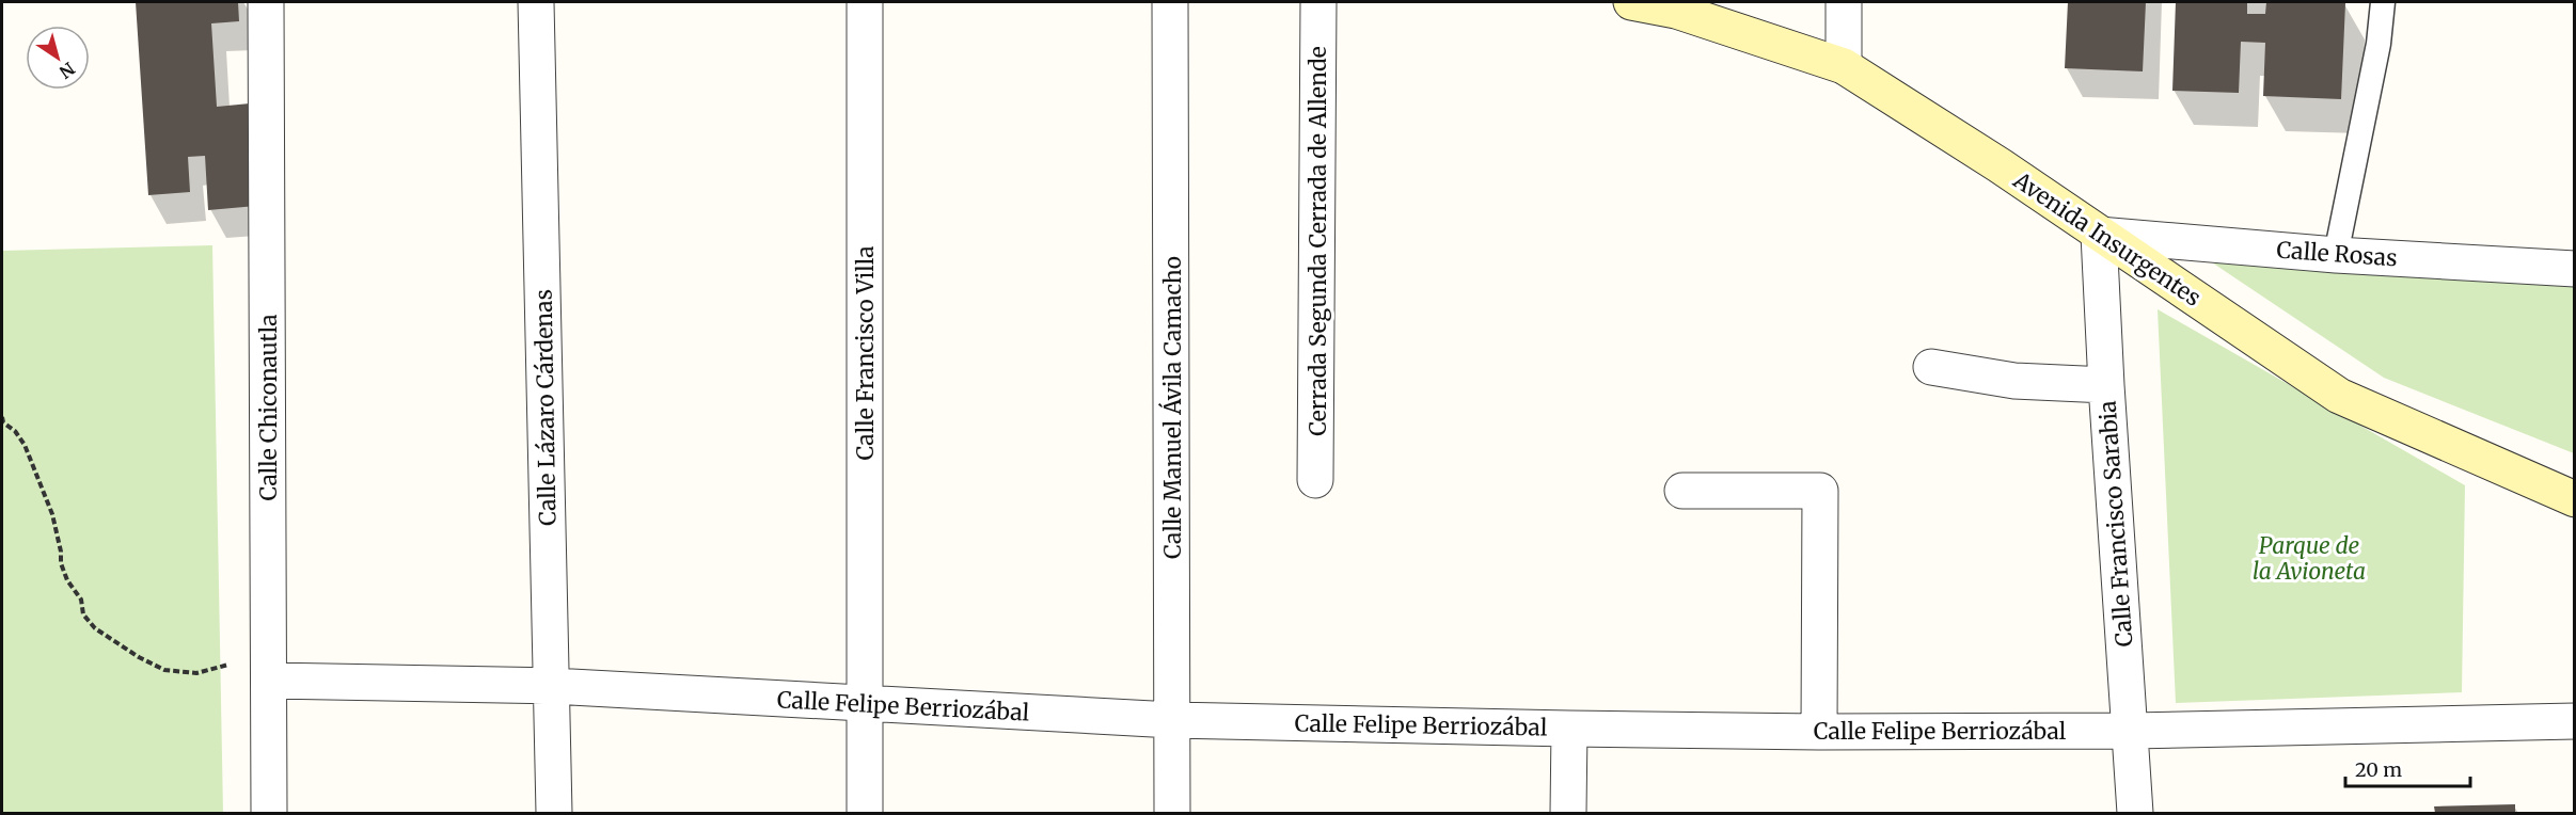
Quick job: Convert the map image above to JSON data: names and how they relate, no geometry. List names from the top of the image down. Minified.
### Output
{"streets":{"main road":["Avenida Insurgentes"],"street":["Cerrada Segunda Cerrada de Allende","Calle Rosas","Calle Francisco Villa","Calle Chiconautla","Calle Lázaro Cárdenas","Calle Manuel Ávila Camacho","Calle Francisco Sarabia","Calle Felipe Berriozábal"]},"crossings":[["Avenida Insurgentes","Calle Rosas"],["Avenida Insurgentes","Calle Francisco Sarabia"],["Calle Rosas","Calle Francisco Sarabia"],["Calle Francisco Villa","Calle Felipe Berriozábal"],["Calle Chiconautla","Calle Felipe Berriozábal"],["Calle Lázaro Cárdenas","Calle Felipe Berriozábal"],["Calle Manuel Ávila Camacho","Calle Felipe Berriozábal"],["Calle Francisco Sarabia","Calle Felipe Berriozábal"]],"parks":["Parque de la Avioneta"],"scale_bar":"20 m","north":"bottom right"}
